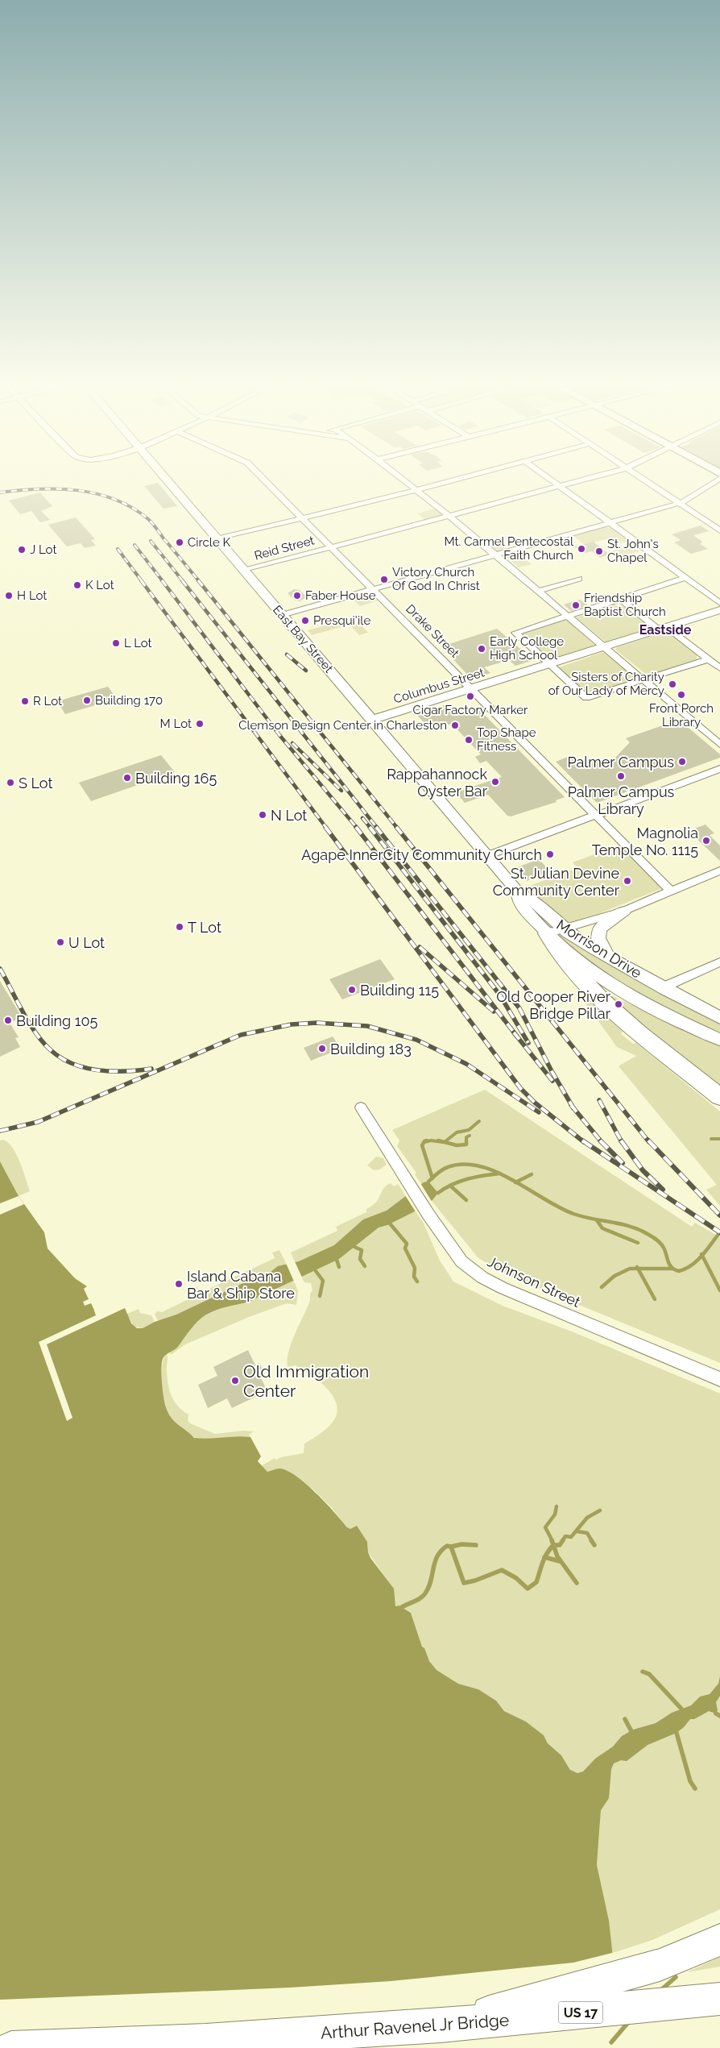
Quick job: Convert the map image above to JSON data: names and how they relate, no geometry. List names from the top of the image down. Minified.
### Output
{"streets":{"highway":["US 17","Arthur Ravenel Jr Bridge"],"main road":["East Bay Street","Columbus Street","Morrison Drive"],"street":["Reid Street","Drake Street","Johnson Street"]},"crossings":[["Reid Street","Drake Street"],["Reid Street","East Bay Street"],["Drake Street","Columbus Street"],["East Bay Street","Columbus Street"],["East Bay Street","Morrison Drive"]],"districts":["Eastside"],"places":["Circle K","Mt. Carmel Pentecostal Faith Church","J Lot","St. John's Chapel","Victory Church Of God In Christ","K Lot","H Lot","Faber House","Friendship Baptist Church","Presqui'ile","L Lot","Early College High School","Sisters of Charity of Our Lady of Mercy","Front Porch Library","Cigar Factory Marker","Building 170","R Lot","M Lot","Clemson Design Center in Charleston","Top Shape Fitness","Palmer Campus","Palmer Campus Library","Building 165","Rappahannock Oyster Bar","S Lot","N Lot","Magnolia Temple No. 1115","Agape InnerCity Community Church","St. Julian Devine Community Center","T Lot","U Lot","Building 115","Old Cooper River Bridge Pillar","Building 105","Building 183","Island Cabana Bar & Ship Store","Old Immigration Center"]}
